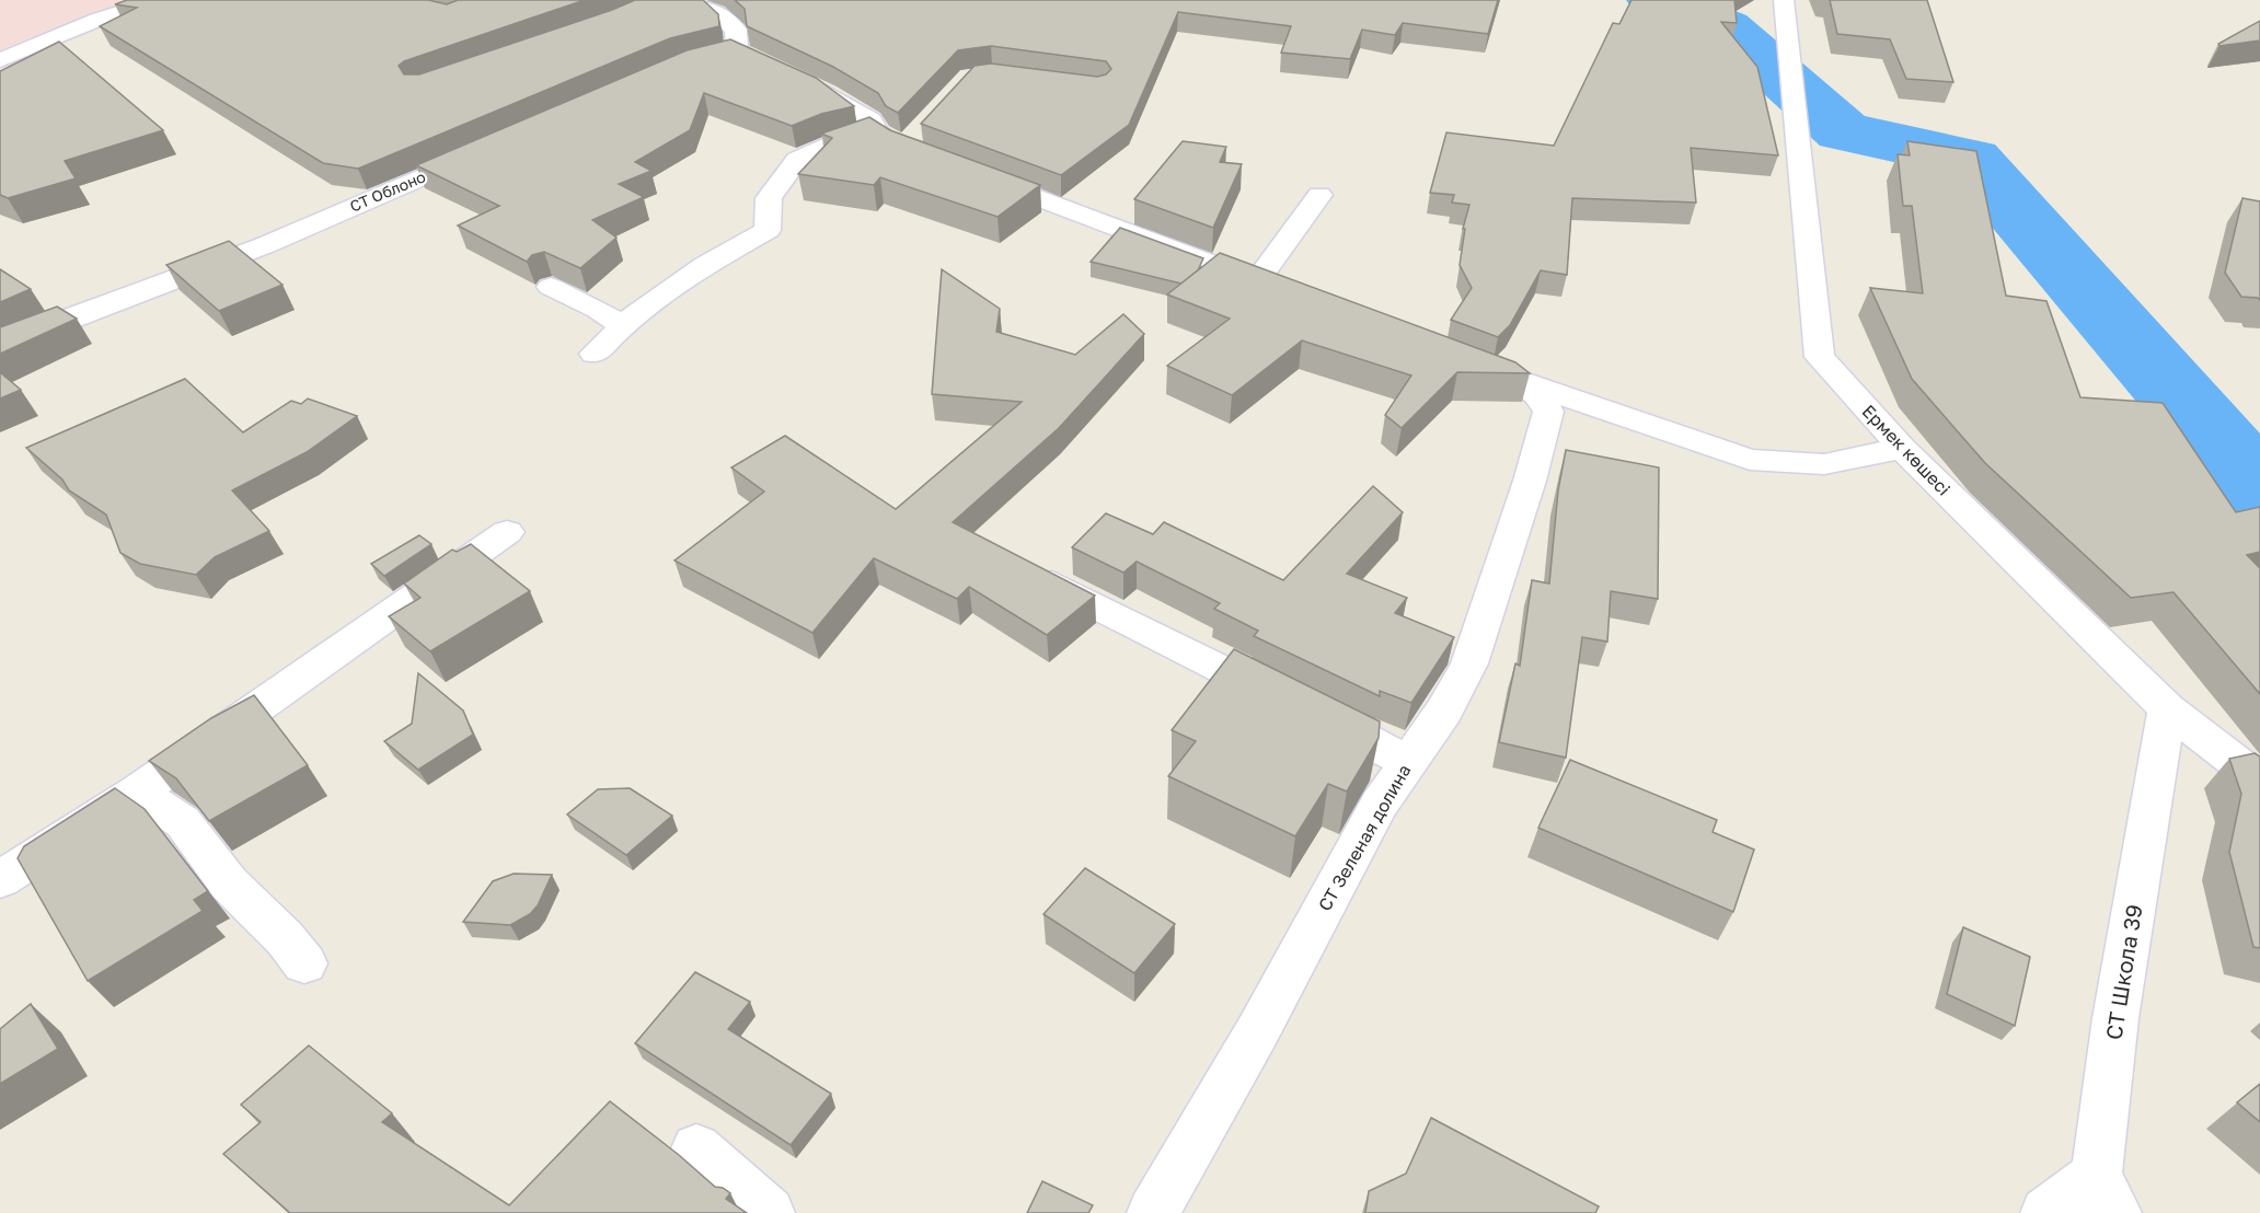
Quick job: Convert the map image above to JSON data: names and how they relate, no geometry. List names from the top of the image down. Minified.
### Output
{"streets":{"street":["СТ Облоно","Ермек көшесі","СТ Зеленая долина","СТ Школа 39"]},"crossings":[["Ермек көшесі","СТ Зеленая долина"],["Ермек көшесі","СТ Школа 39"]]}
